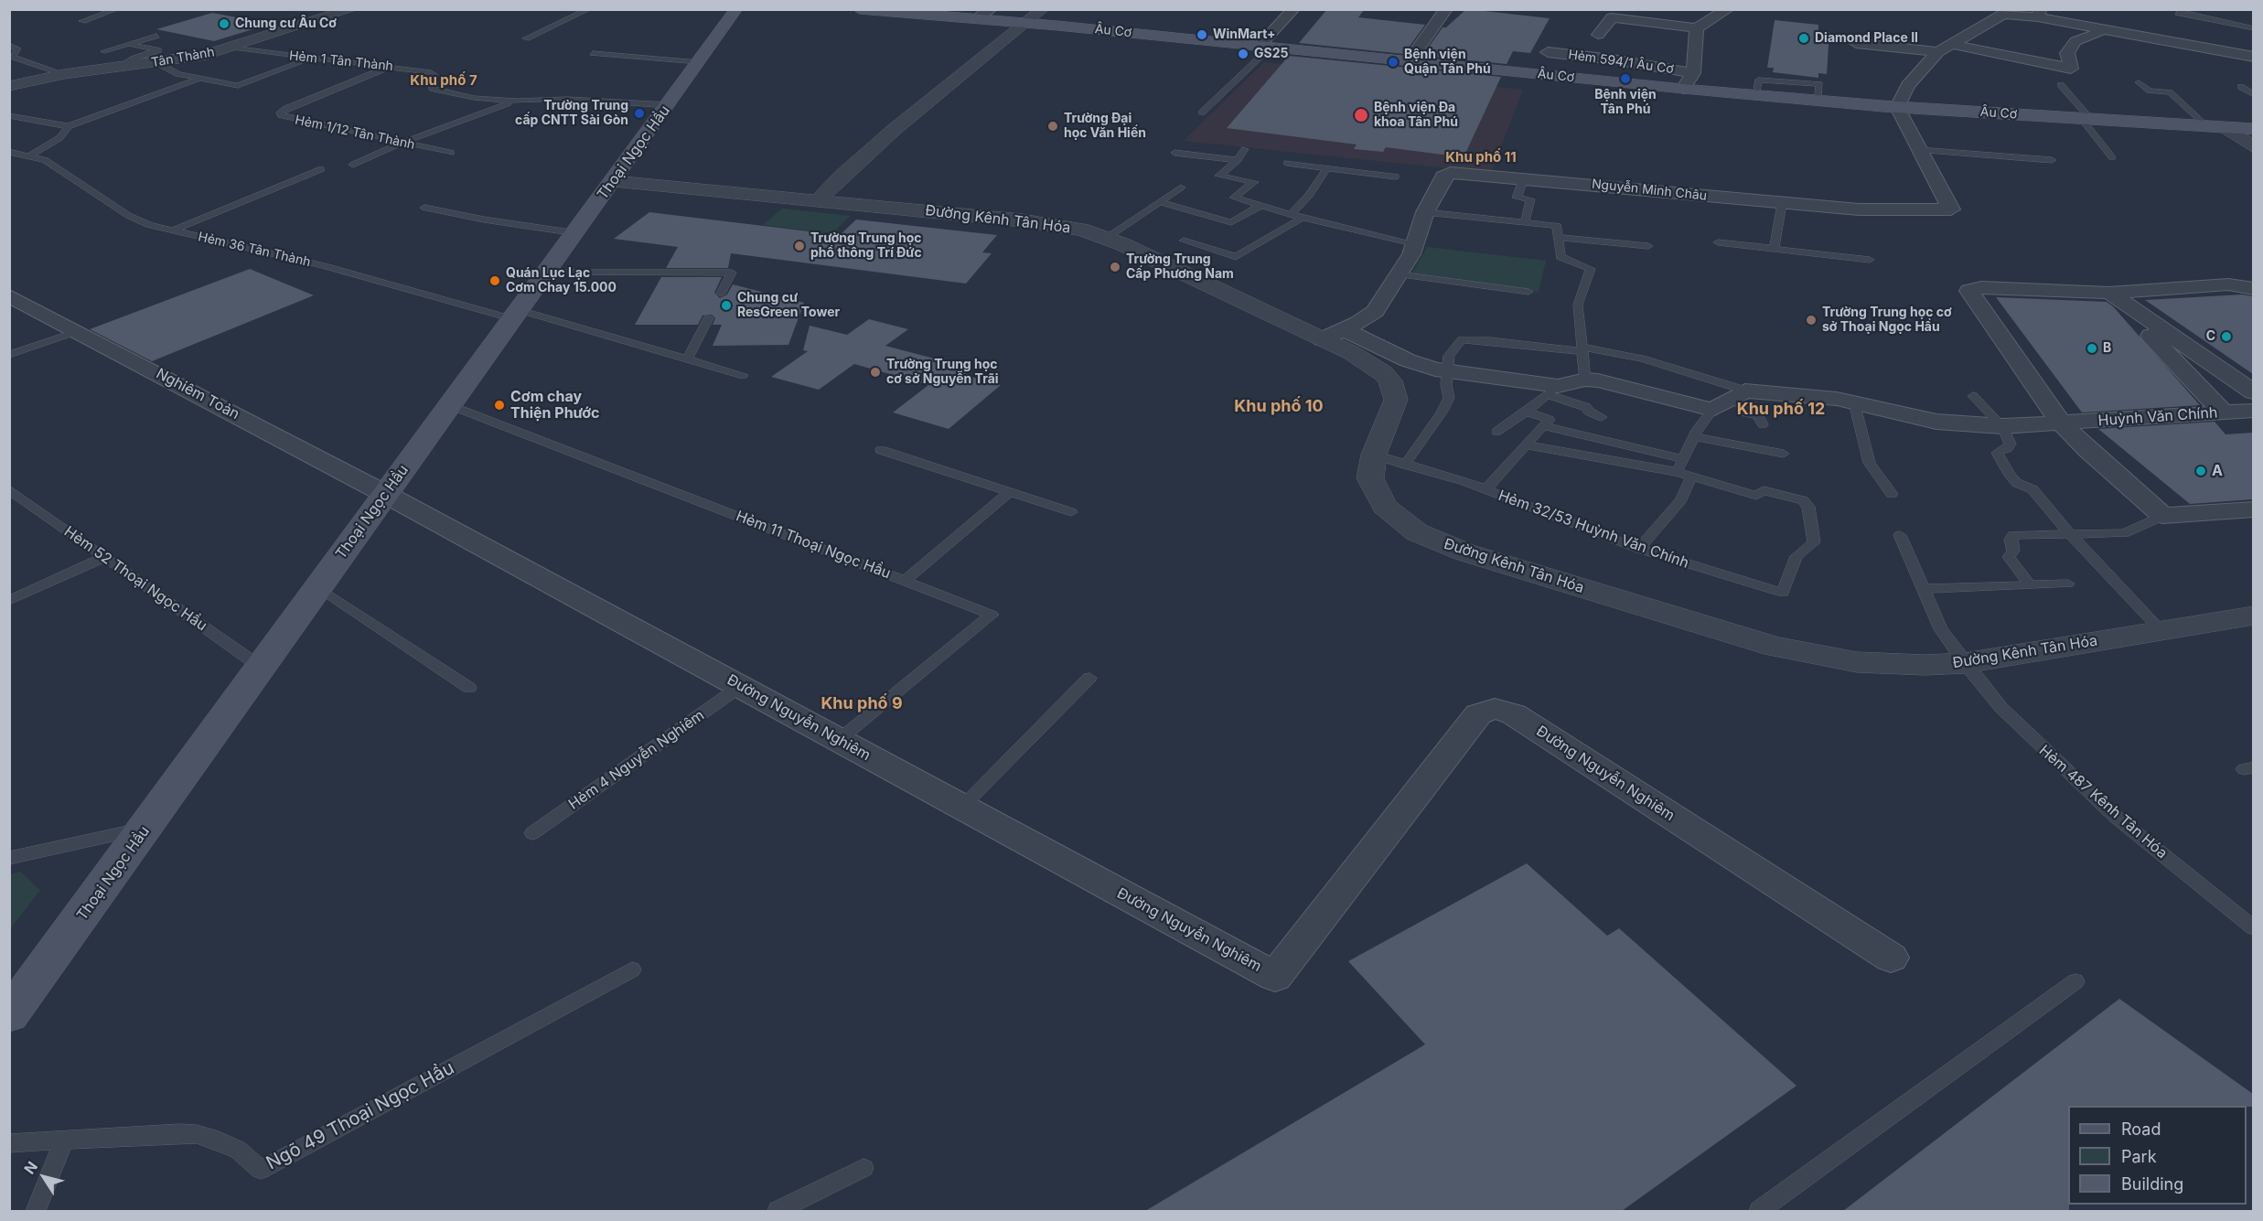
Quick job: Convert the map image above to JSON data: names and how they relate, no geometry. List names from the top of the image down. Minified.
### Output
{"streets":{"main road":["Âu Cơ","Thoại Ngọc Hầu"],"street":["Tân Thành","Hẻm 594/1 Âu Cơ","Nguyễn Minh Châu","Đường Kênh Tân Hóa","Nghiêm Toản","Huỳnh Văn Chính","Đường Nguyễn Nghiêm"],"lane":["Hẻm 1 Tân Thành","Hẻm 1/12 Tân Thành","Hẻm 36 Tân Thành","Hẻm 32/53 Huỳnh Văn Chính","Hẻm 11 Thoại Ngọc Hầu","Hẻm 52 Thoại Ngọc Hầu","Hẻm 4 Nguyễn Nghiêm","Hẻm 487 Kênh Tân Hóa","Ngõ 49 Thoại Ngọc Hầu"]},"crossings":[["Âu Cơ","Nguyễn Minh Châu"],["Tân Thành","Hẻm 1 Tân Thành"],["Hẻm 1 Tân Thành","Hẻm 1/12 Tân Thành"],["Thoại Ngọc Hầu","Đường Kênh Tân Hóa"],["Thoại Ngọc Hầu","Hẻm 36 Tân Thành"],["Thoại Ngọc Hầu","Nghiêm Toản"],["Thoại Ngọc Hầu","Hẻm 11 Thoại Ngọc Hầu"],["Thoại Ngọc Hầu","Hẻm 52 Thoại Ngọc Hầu"],["Thoại Ngọc Hầu","Đường Nguyễn Nghiêm"],["Nguyễn Minh Châu","Đường Kênh Tân Hóa"],["Đường Kênh Tân Hóa","Hẻm 32/53 Huỳnh Văn Chính"],["Đường Kênh Tân Hóa","Hẻm 487 Kênh Tân Hóa"],["Nghiêm Toản","Đường Nguyễn Nghiêm"],["Hẻm 11 Thoại Ngọc Hầu","Đường Nguyễn Nghiêm"],["Đường Nguyễn Nghiêm","Hẻm 4 Nguyễn Nghiêm"]],"districts":["Khu phố 7","Khu phố 11","Khu phố 10","Khu phố 12","Khu phố 9"],"places":["Chung cư Âu Cơ","WinMart+","Diamond Place II","GS25","Bệnh viện Quận Tân Phú","Bệnh viện Tân Phú","Trường Trung cấp CNTT Sài Gòn","Bệnh viện Đa khoa Tân Phú","Trường Đại học Văn Hiến","Trường Trung học phổ thông Trí Đức","Trường Trung Cấp Phương Nam","Quán Lục Lạc Cơm Chay 15.000","Chung cư ResGreen Tower","Trường Trung học cơ sở Thoại Ngọc Hầu","C","B","Trường Trung học cơ sở Nguyễn Trãi","Cơm chay Thiện Phước","A"],"legend":["Road","Park","Building"],"north":"top left"}
